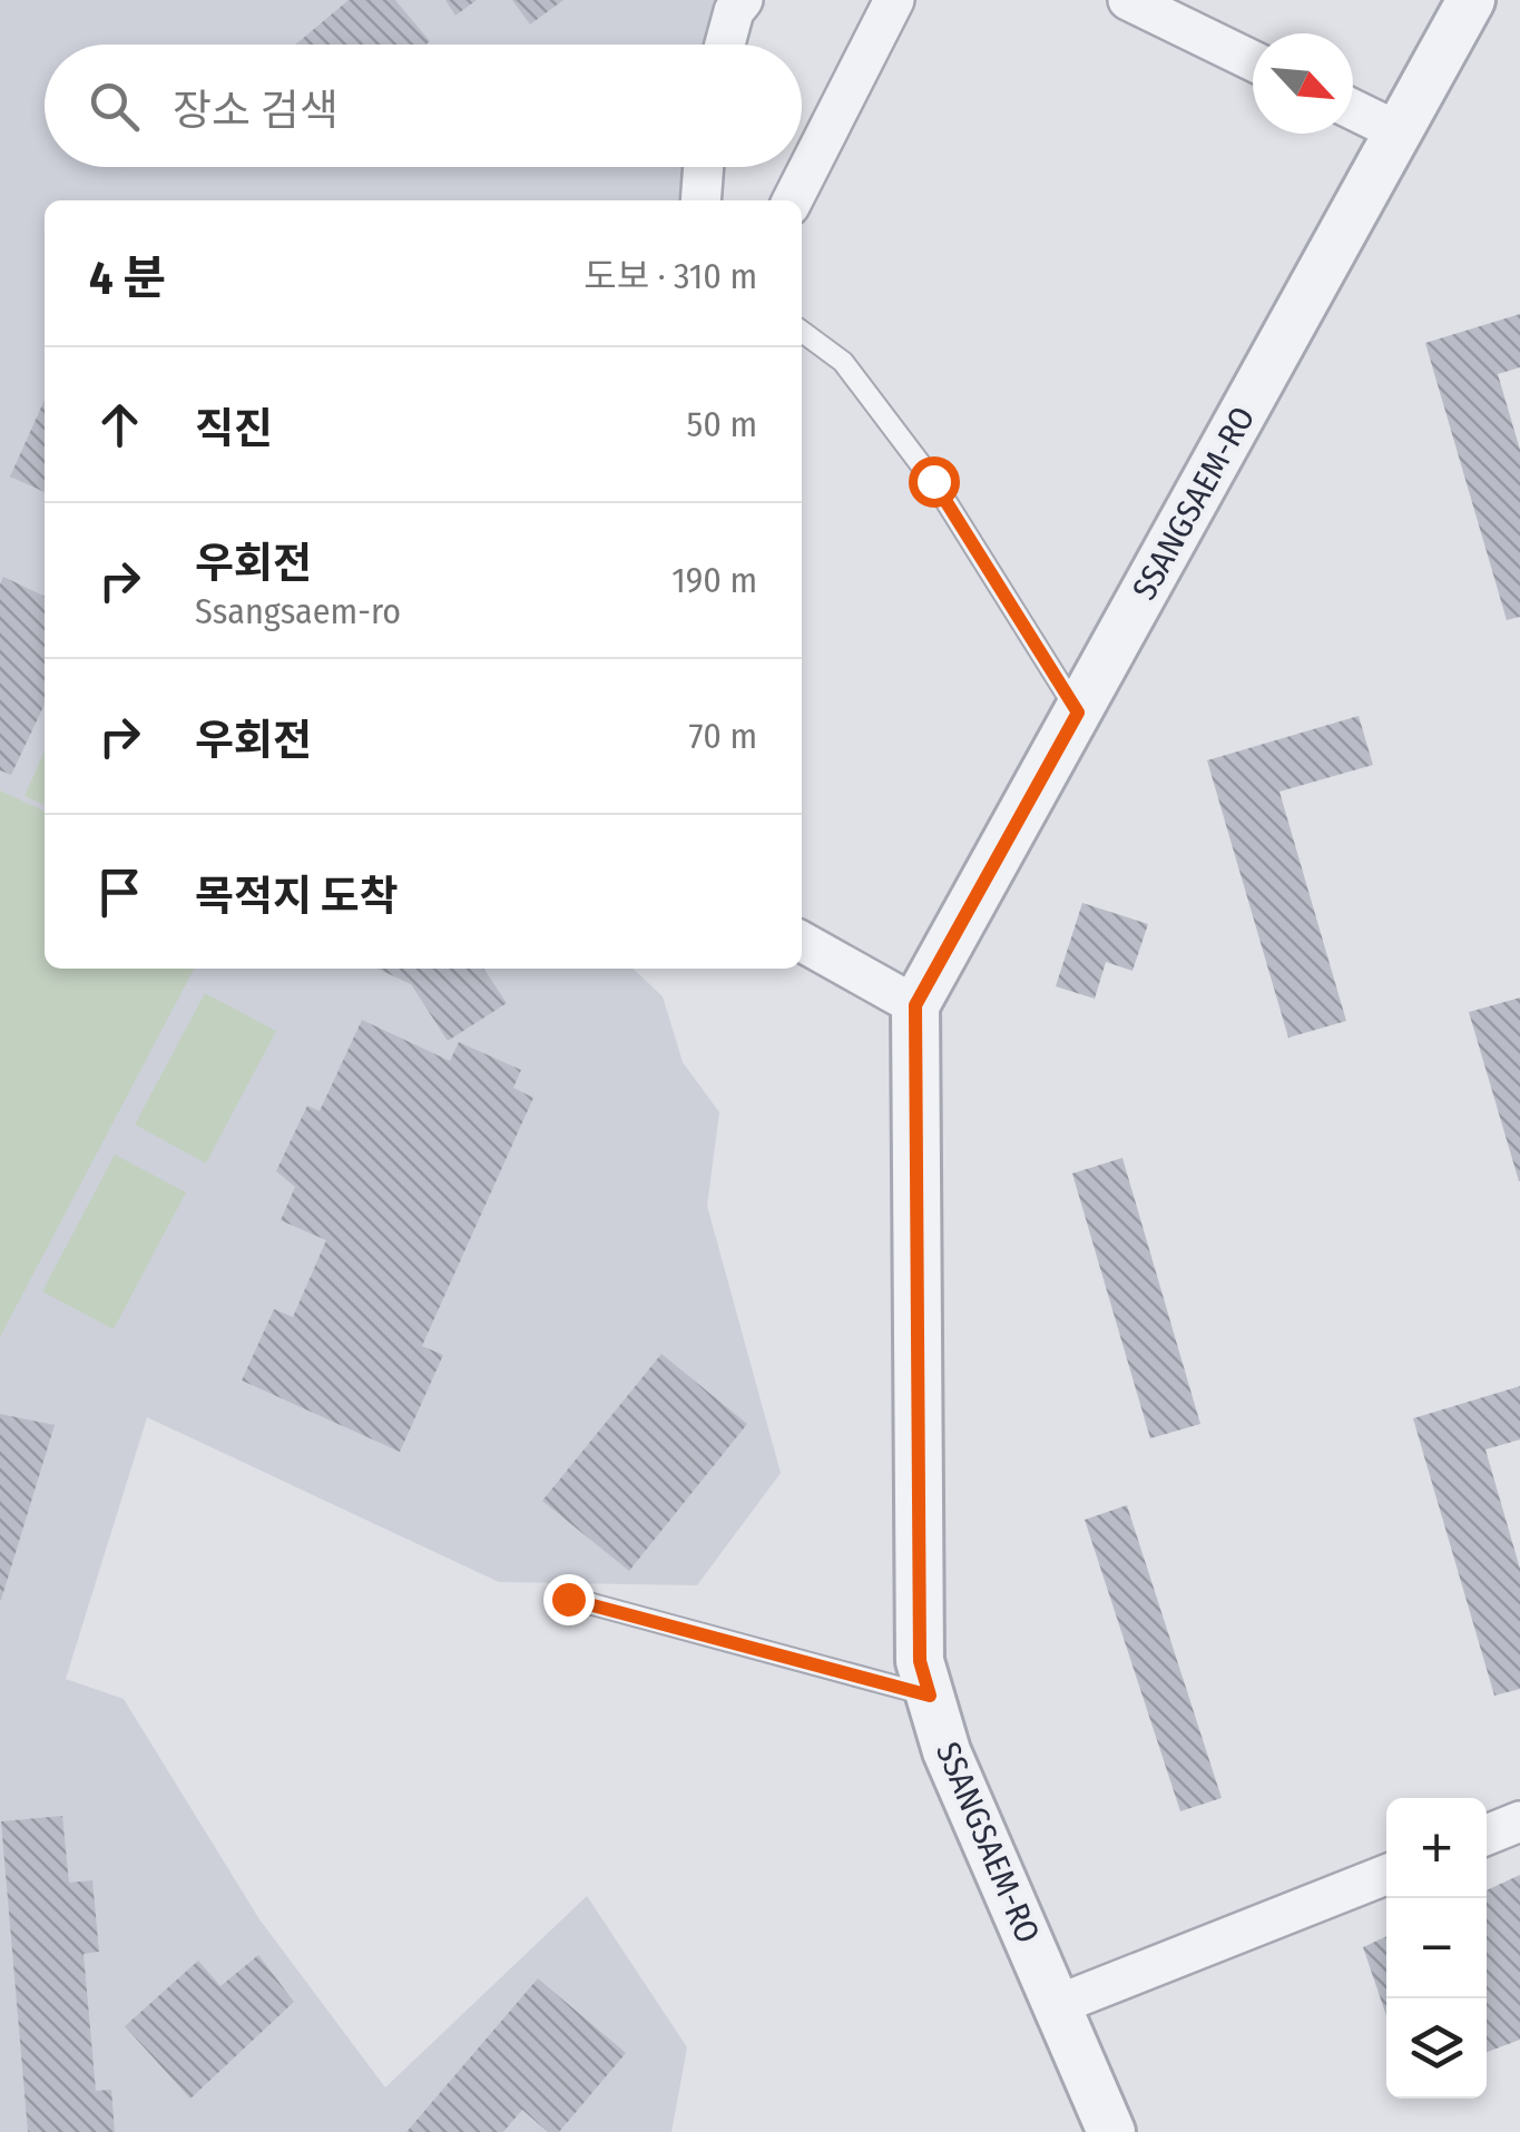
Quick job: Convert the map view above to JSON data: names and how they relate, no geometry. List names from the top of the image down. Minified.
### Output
{"streets":{"street":["SSANGSAEM-RO"]},"north":"bottom right","page":{"search":"장소 검색","heading":["4 분","도보 · 310 m"],"list":[["직진","50 m"],["우회전","Ssangsaem-ro","190 m"],["우회전","70 m"],"목적지 도착"],"map_buttons":["+","−"]}}
